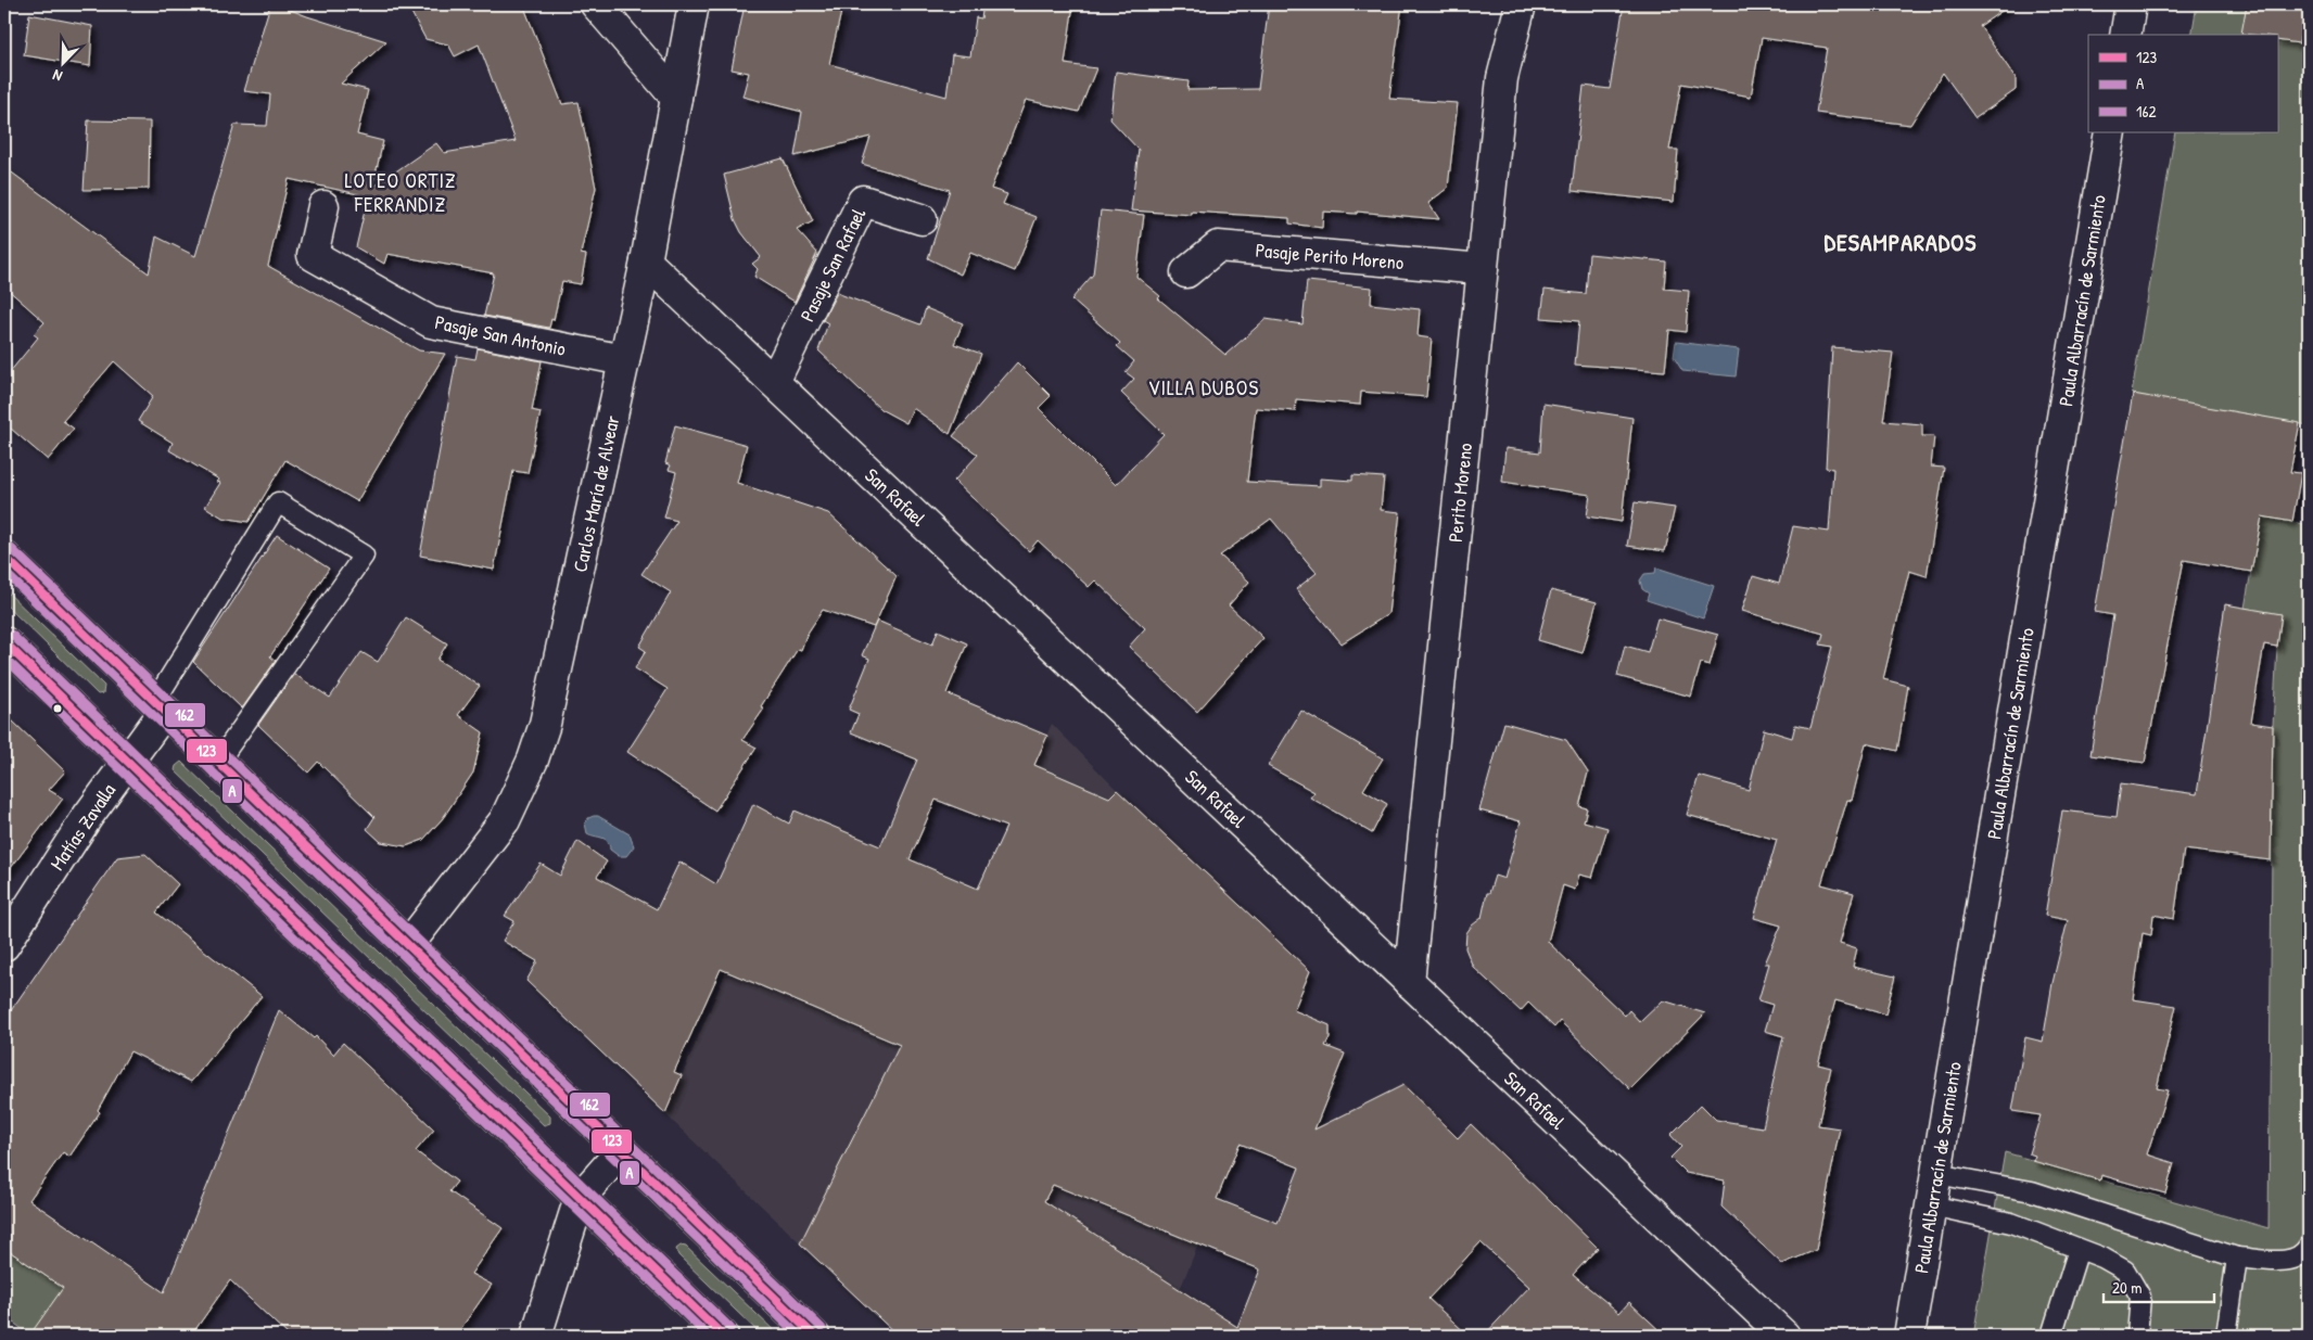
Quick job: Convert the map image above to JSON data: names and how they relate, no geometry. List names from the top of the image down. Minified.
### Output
{"streets":{"street":["Pasaje Perito Moreno","Pasaje San Rafael","Paula Albarracín de Sarmiento","Pasaje San Antonio","Perito Moreno","Carlos María de Alvear","San Rafael","Matías Zavalla"]},"crossings":[["Pasaje Perito Moreno","Perito Moreno"],["Pasaje San Rafael","San Rafael"],["Pasaje San Antonio","Carlos María de Alvear"],["Perito Moreno","San Rafael"],["Carlos María de Alvear","San Rafael"]],"districts":["LOTEO ORTIZ FERRANDIZ","DESAMPARADOS","VILLA DUBOS"],"lines":["transit line 162","transit line 123","transit line A"],"legend":["123","A","162"],"scale_bar":"20 m","north":"bottom left"}
